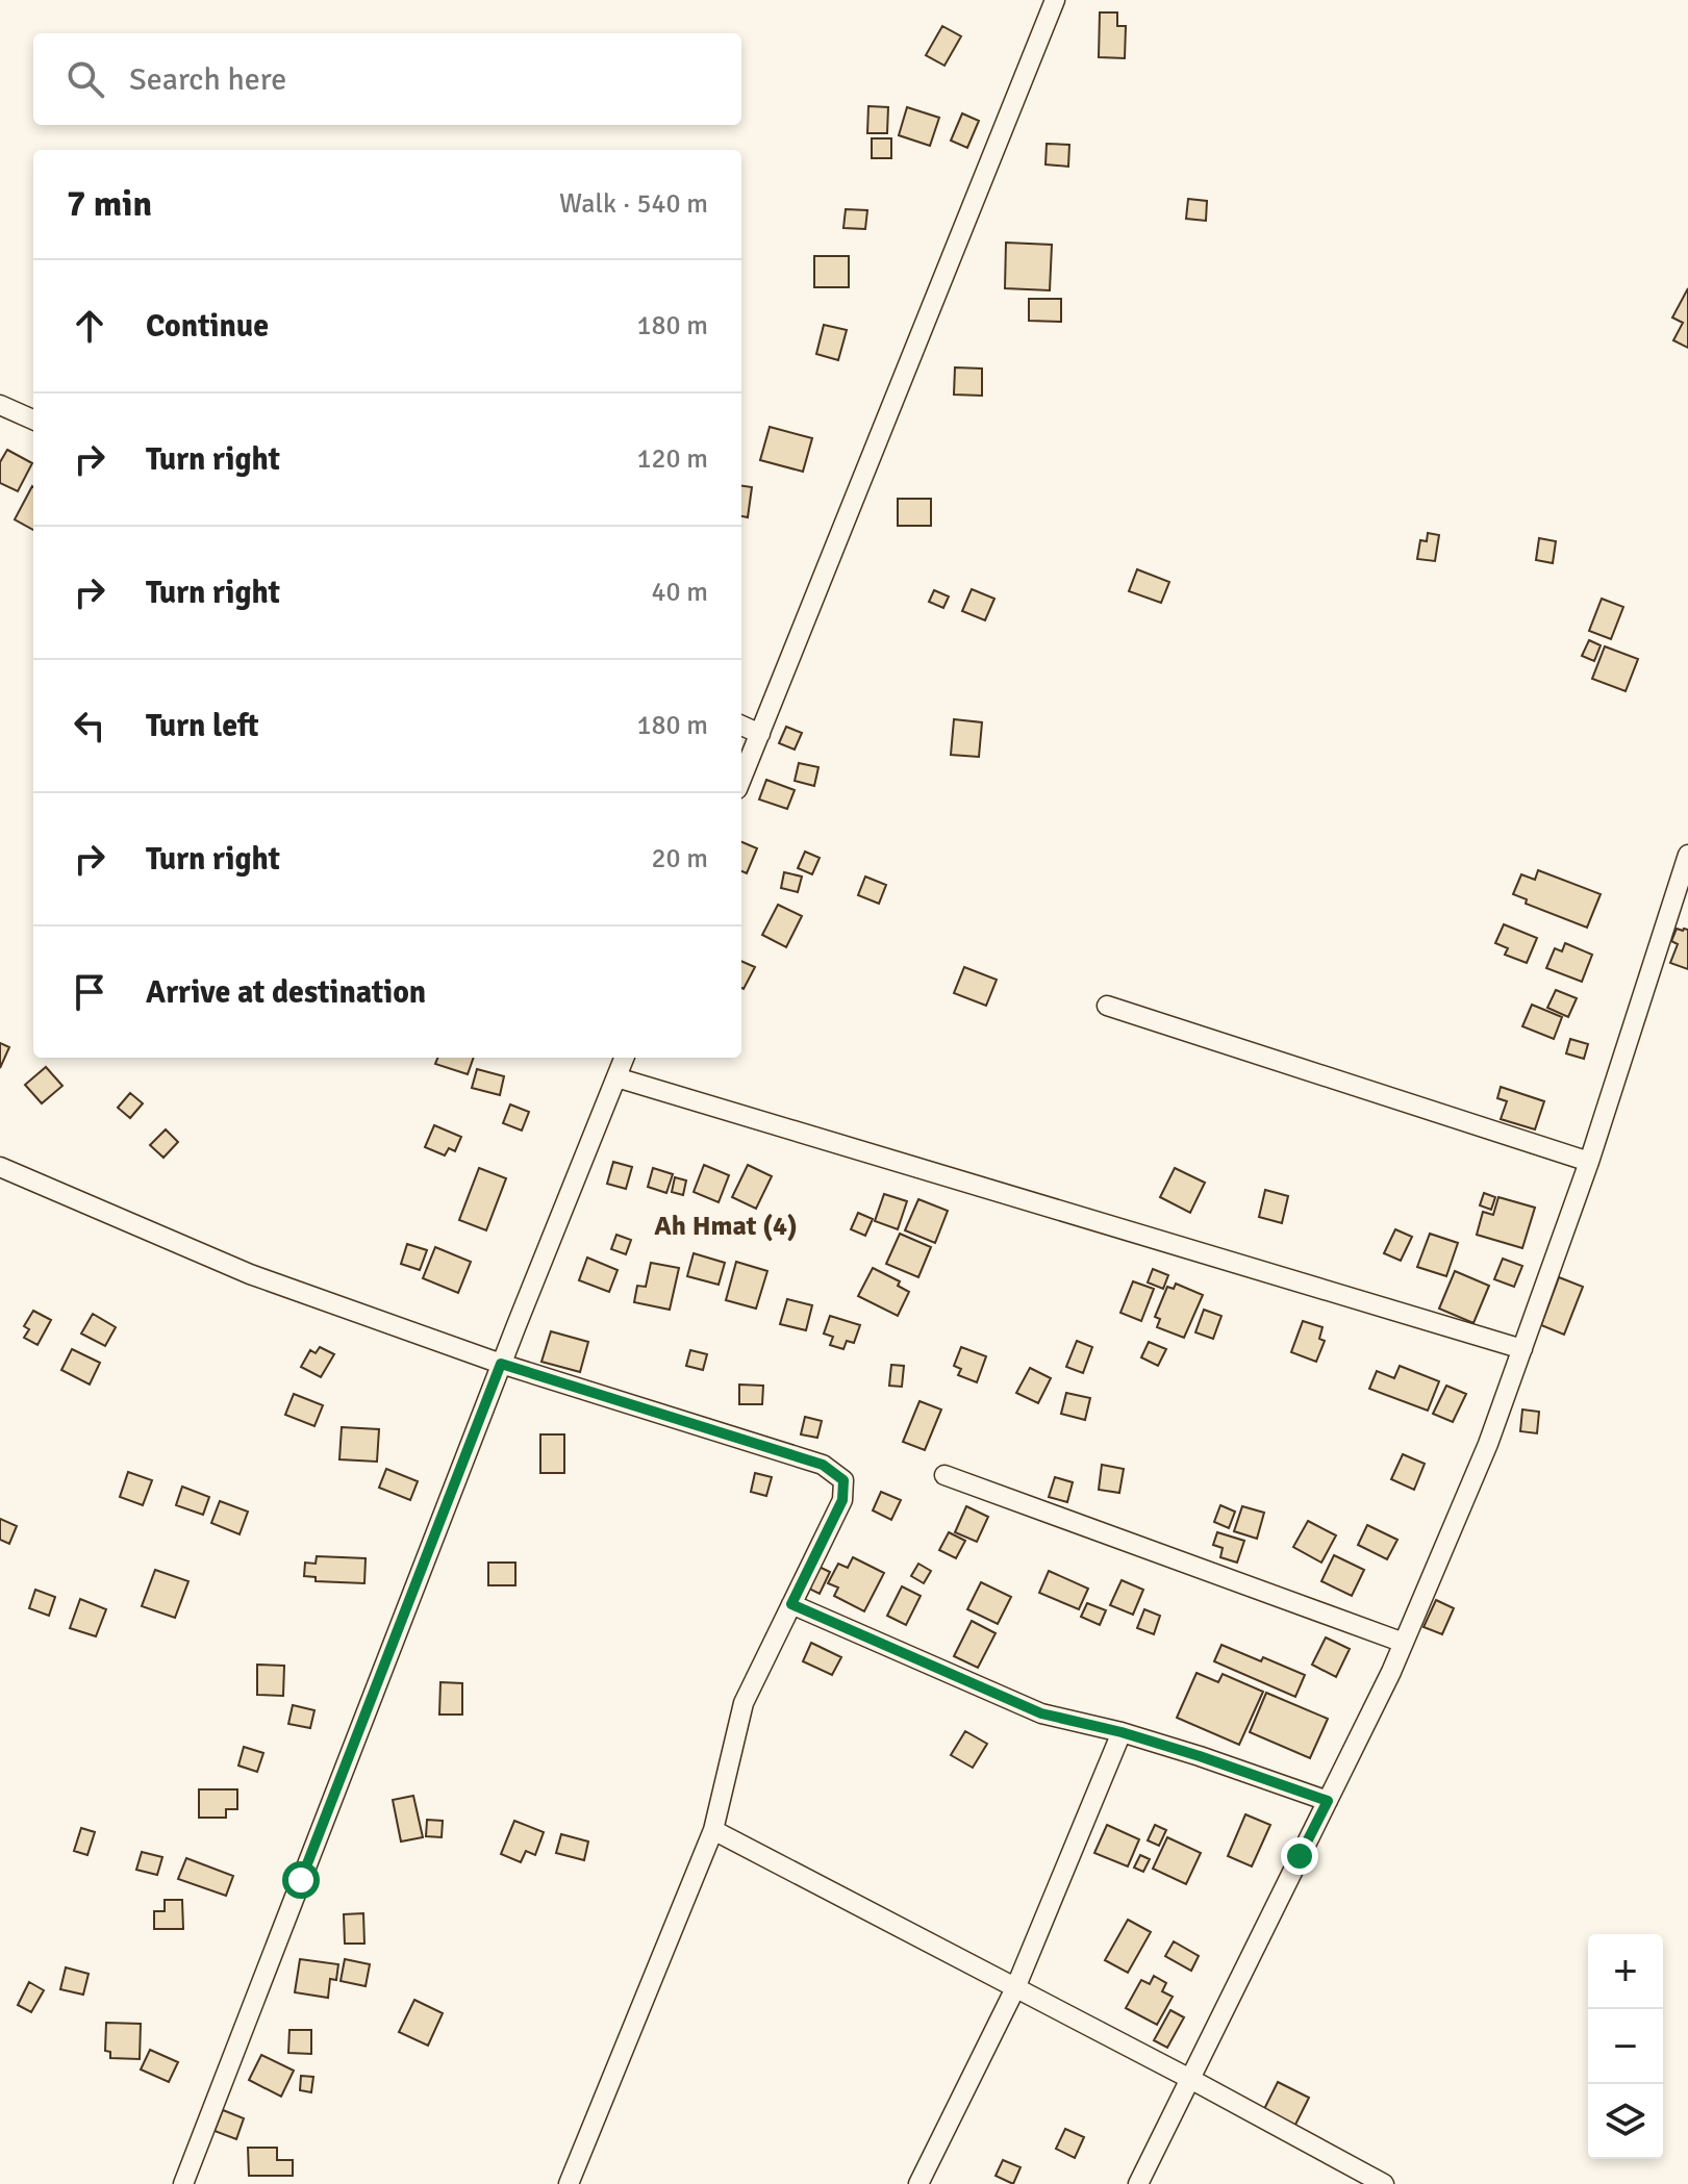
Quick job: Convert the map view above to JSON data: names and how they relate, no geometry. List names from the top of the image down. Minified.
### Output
{"districts":["Ah Hmat (4)"],"page":{"search":"Search here","heading":["7 min","Walk · 540 m"],"list":[["Continue","180 m"],["Turn right","120 m"],["Turn right","40 m"],["Turn left","180 m"],["Turn right","20 m"],"Arrive at destination"],"map_buttons":["+","−"]}}
